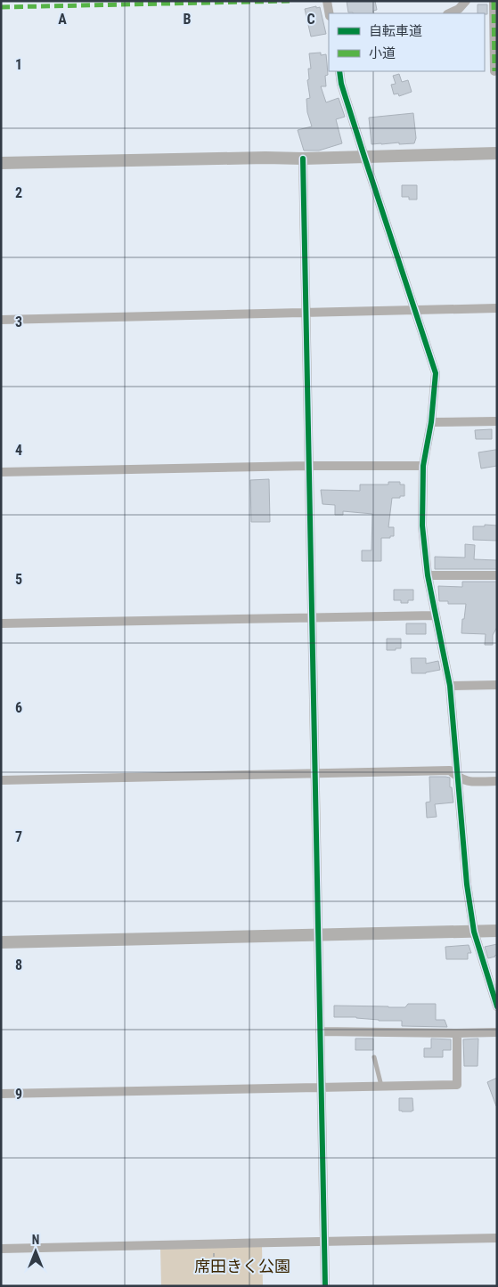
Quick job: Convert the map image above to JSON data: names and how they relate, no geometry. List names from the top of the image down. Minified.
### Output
{"parks":["席田きく公園"],"legend":["自転車道","小道"],"north":"top","grid":{"columns":["A","B","C"],"rows":["1","2","3","4","5","6","7","8","9"]}}
